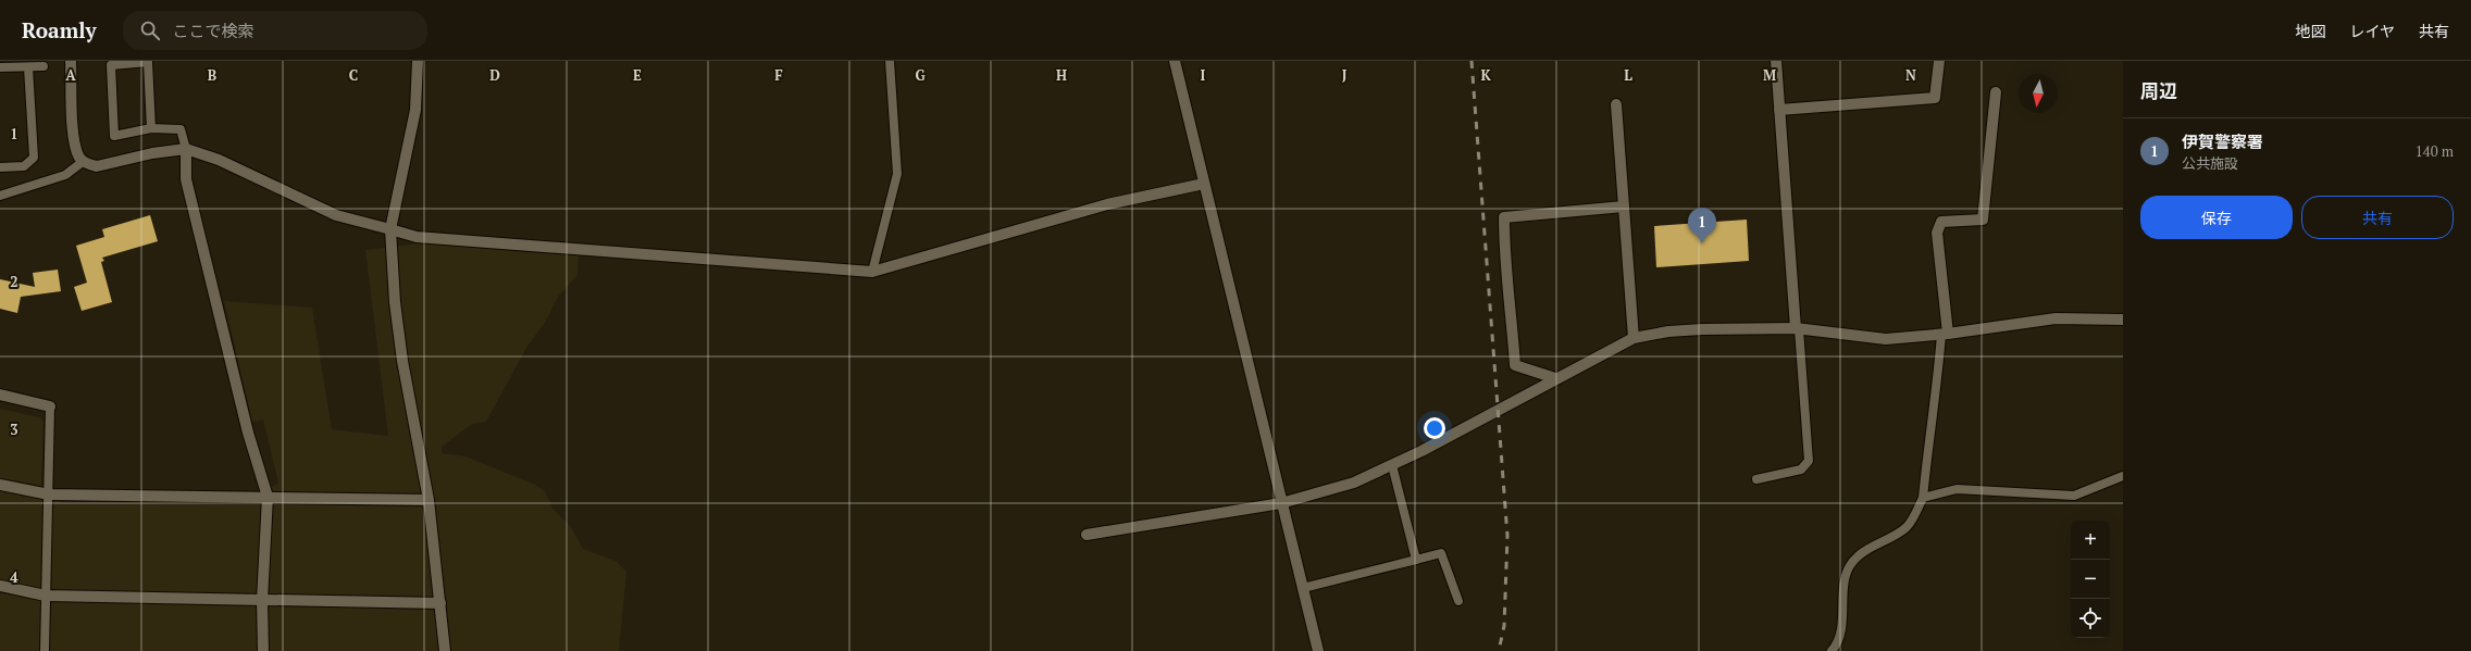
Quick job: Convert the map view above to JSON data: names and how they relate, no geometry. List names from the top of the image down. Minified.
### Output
{"north":"bottom","page":{"header":"Roamly","search":"ここで検索","nav":["地図","レイヤ","共有"],"heading":"周辺","list":[{"mark":"1","name":"伊賀警察署","note":"公共施設","value":"140 m"}],"buttons":["保存","共有"],"pins":"1","map_buttons":["+","−"]},"grid":{"columns":["A","B","C","D","E","F","G","H","I","J","K","L","M","N"],"rows":["1","2","3","4"]}}
